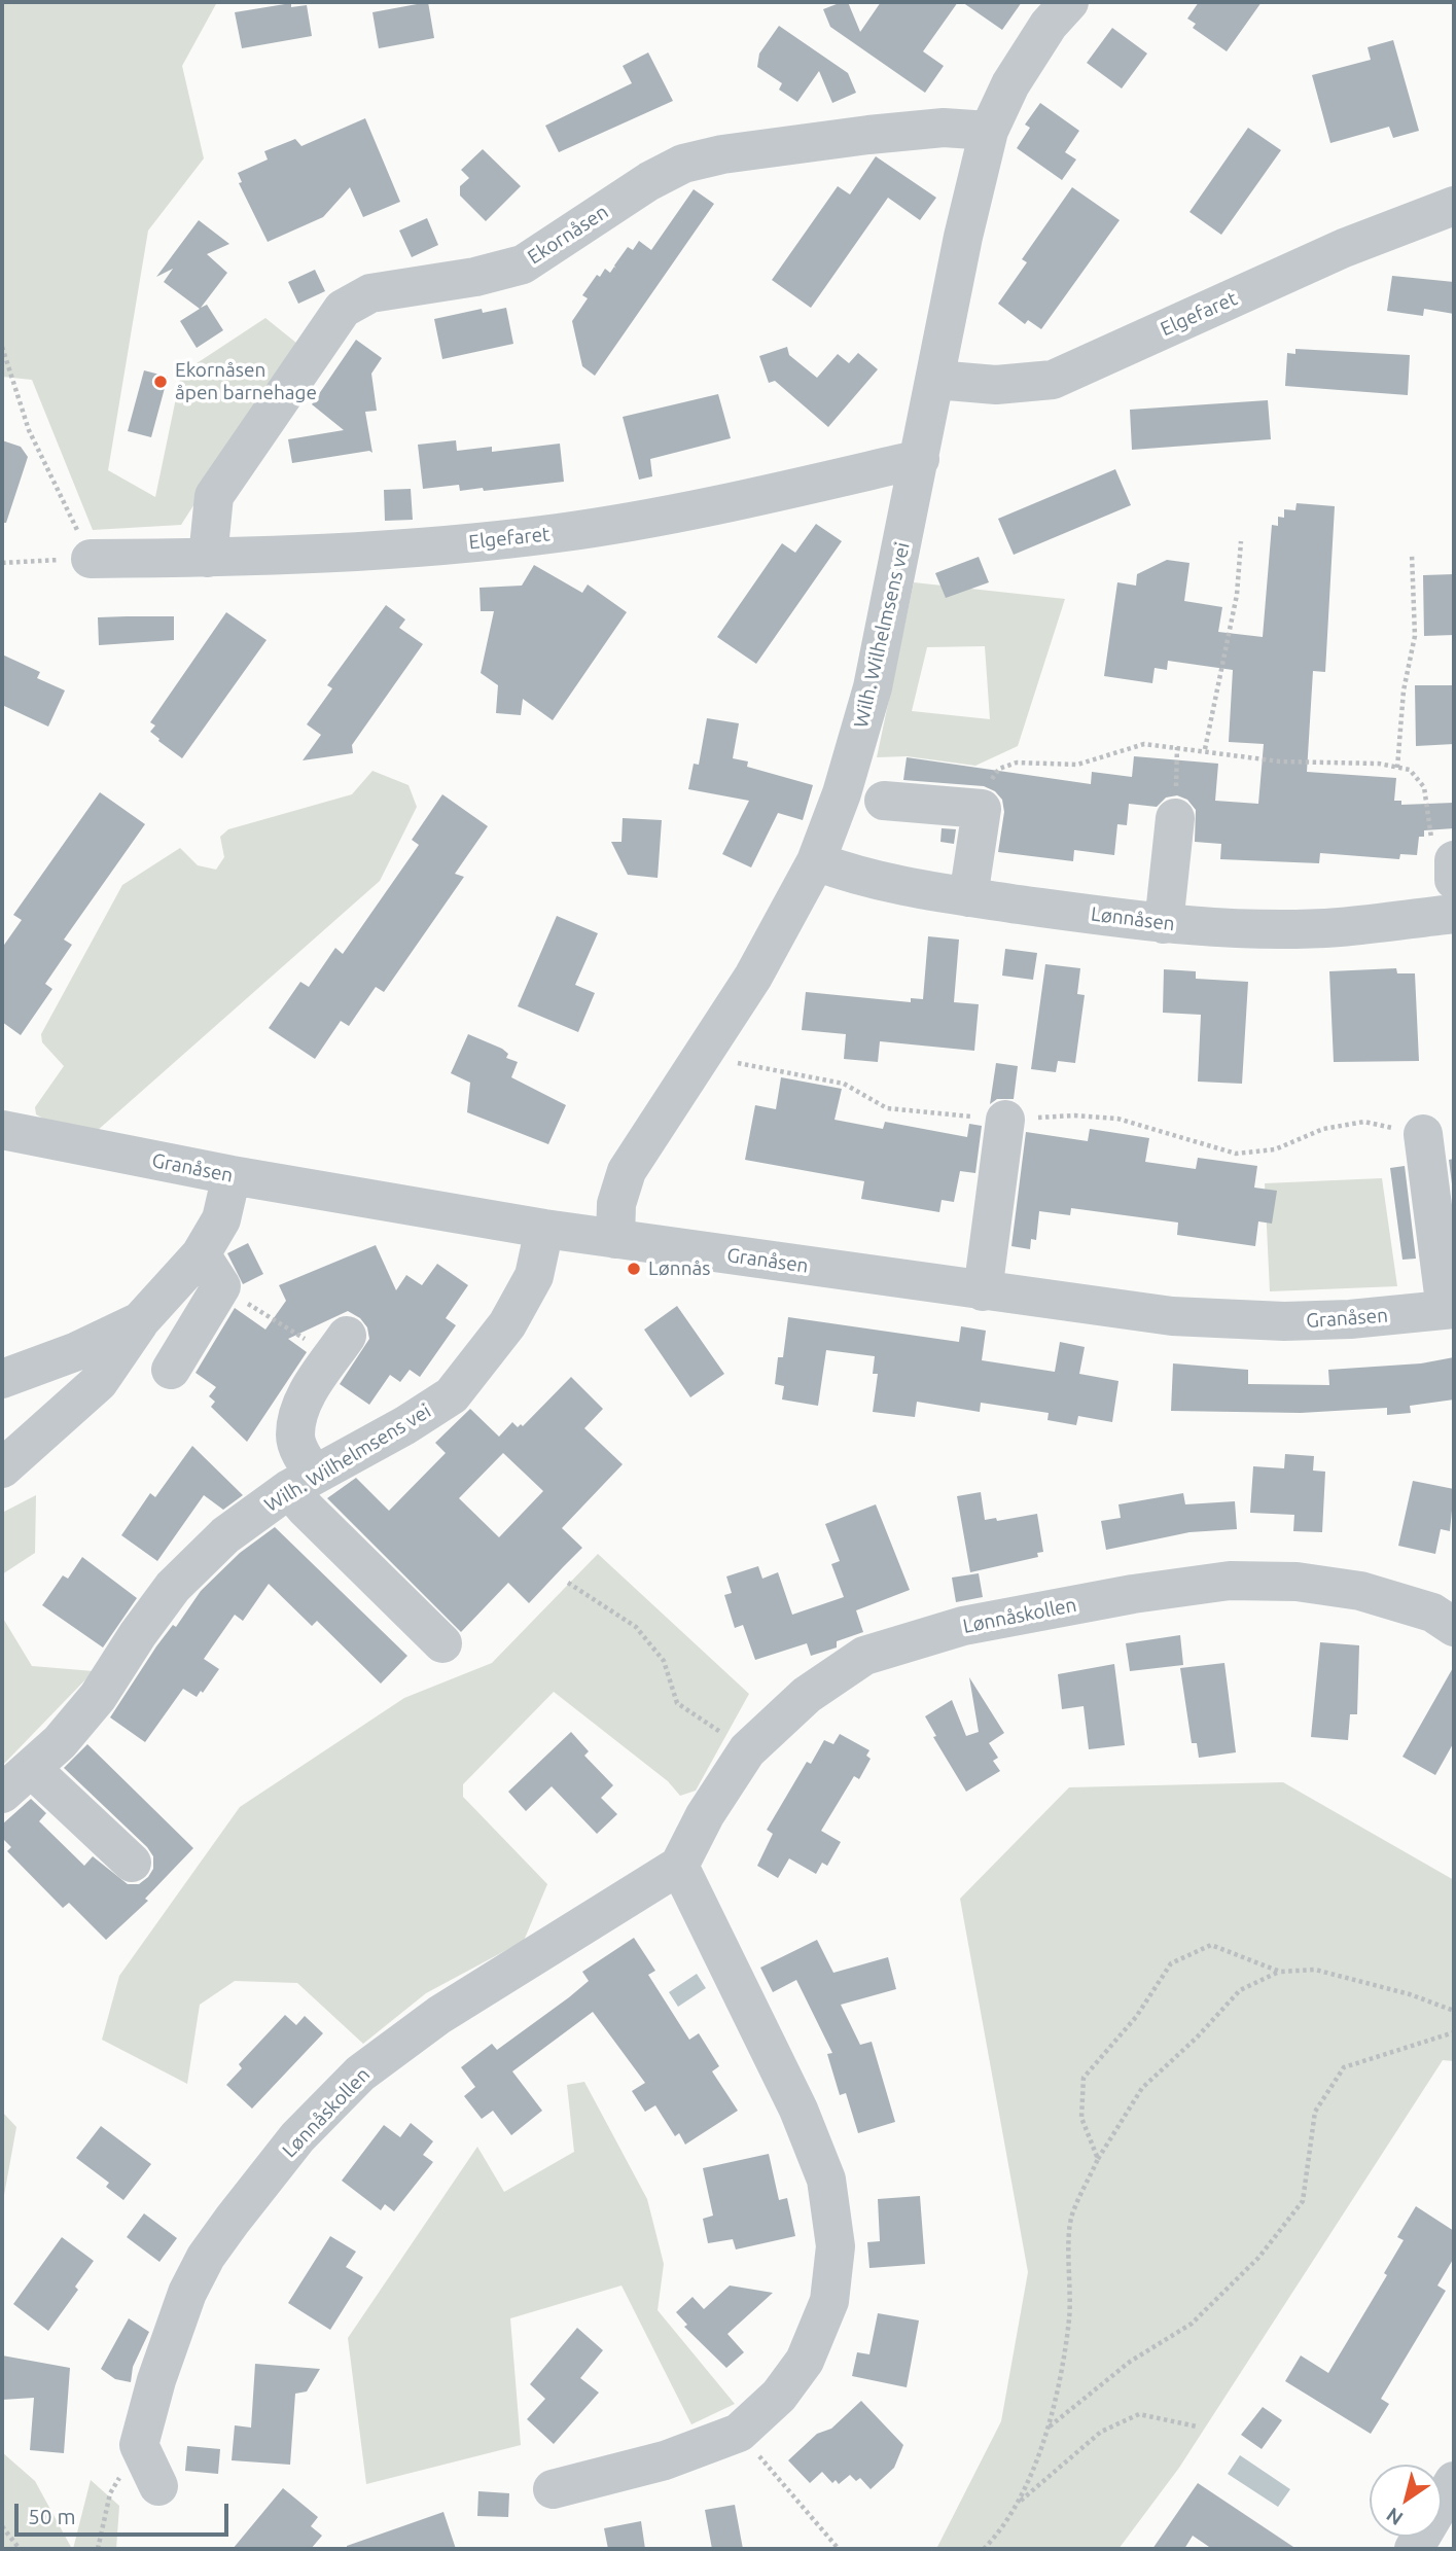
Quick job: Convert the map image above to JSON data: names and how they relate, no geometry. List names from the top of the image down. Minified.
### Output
{"streets":{"street":["Ekornåsen","Elgefaret","Wilh. Wilhelmsens vei","Lønnåsen","Granåsen","Lønnåskollen"]},"crossings":[["Ekornåsen","Elgefaret"],["Ekornåsen","Wilh. Wilhelmsens vei"],["Elgefaret","Wilh. Wilhelmsens vei"],["Wilh. Wilhelmsens vei","Lønnåsen"],["Wilh. Wilhelmsens vei","Granåsen"]],"places":["Ekornåsen åpen barnehage","Lønnås"],"scale_bar":"50 m","north":"bottom left"}
